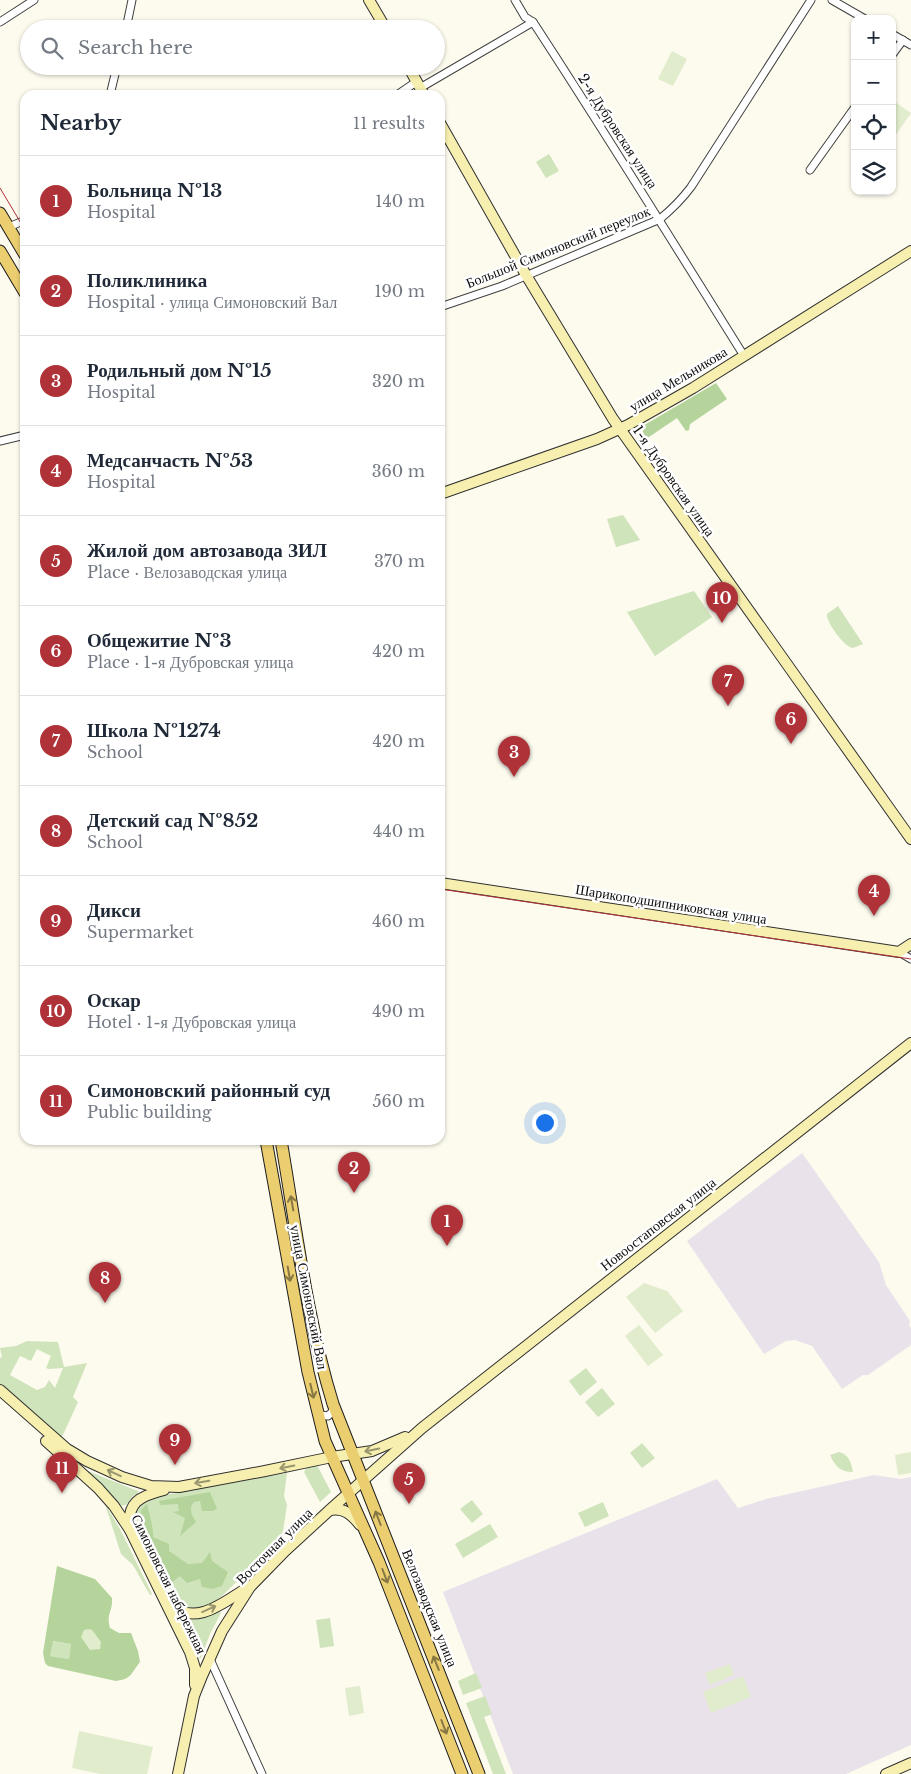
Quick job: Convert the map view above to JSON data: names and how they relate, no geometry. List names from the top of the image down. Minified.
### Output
{"streets":{"main road":["улица Мельникова","1-я Дубровская улица","Шарикоподшипниковская улица","Новоостаповская улица","улица Симоновский Вал","Восточная улица","Симоновская набережная","Велозаводская улица"],"street":["2-я Дубровская улица","Большой Симоновский переулок"]},"crossings":[["2-я Дубровская улица","Большой Симоновский переулок"],["2-я Дубровская улица","улица Мельникова"],["Большой Симоновский переулок","1-я Дубровская улица"],["улица Мельникова","1-я Дубровская улица"],["Новоостаповская улица","улица Симоновский Вал"],["Новоостаповская улица","Восточная улица"],["Новоостаповская улица","Велозаводская улица"],["улица Симоновский Вал","Велозаводская улица"],["Восточная улица","Симоновская набережная"],["Восточная улица","Велозаводская улица"]],"page":{"map_buttons":["+","−"],"search":"Search here","heading":["Nearby","11 results"],"list":[{"mark":"1","name":"Больница №13","note":"Hospital","value":"140 m"},{"mark":"2","name":"Поликлиника","note":"Hospital · улица Симоновский Вал","value":"190 m"},{"mark":"3","name":"Родильный дом №15","note":"Hospital","value":"320 m"},{"mark":"4","name":"Медсанчасть №53","note":"Hospital","value":"360 m"},{"mark":"5","name":"Жилой дом автозавода ЗИЛ","note":"Place · Велозаводская улица","value":"370 m"},{"mark":"6","name":"Общежитие №3","note":"Place · 1-я Дубровская улица","value":"420 m"},{"mark":"7","name":"Школа №1274","note":"School","value":"420 m"},{"mark":"8","name":"Детский сад №852","note":"School","value":"440 m"},{"mark":"9","name":"Дикси","note":"Supermarket","value":"460 m"},{"mark":"10","name":"Оскар","note":"Hotel · 1-я Дубровская улица","value":"490 m"},{"mark":"11","name":"Симоновский районный суд","note":"Public building","value":"560 m"}],"pins":["10","7","6","3","4","2","1","8","9","11","5"]}}
